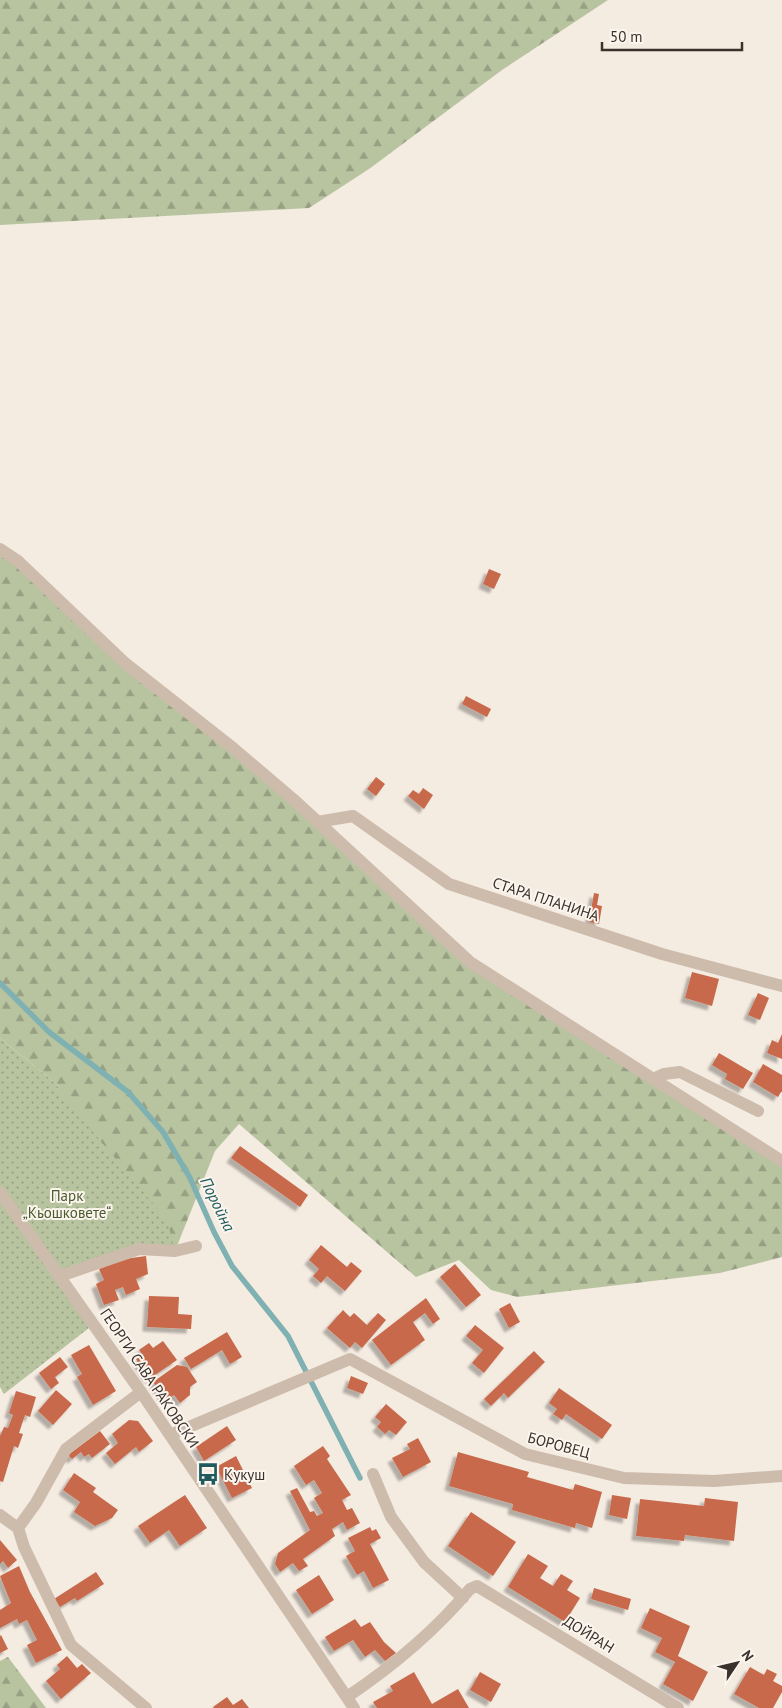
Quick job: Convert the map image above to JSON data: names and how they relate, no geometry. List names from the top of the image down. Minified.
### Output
{"streets":{"street":["СТАРА ПЛАНИНА","ГЕОРГИ САВА РАКОВСКИ","БОРОВЕЦ","ДОЙРАН"]},"crossings":[["ГЕОРГИ САВА РАКОВСКИ","БОРОВЕЦ"]],"water":["Поройна"],"parks":["Парк „Кьошковете“"],"places":{"bus stop":["Кукуш"]},"scale_bar":"50 m","north":"top right"}
